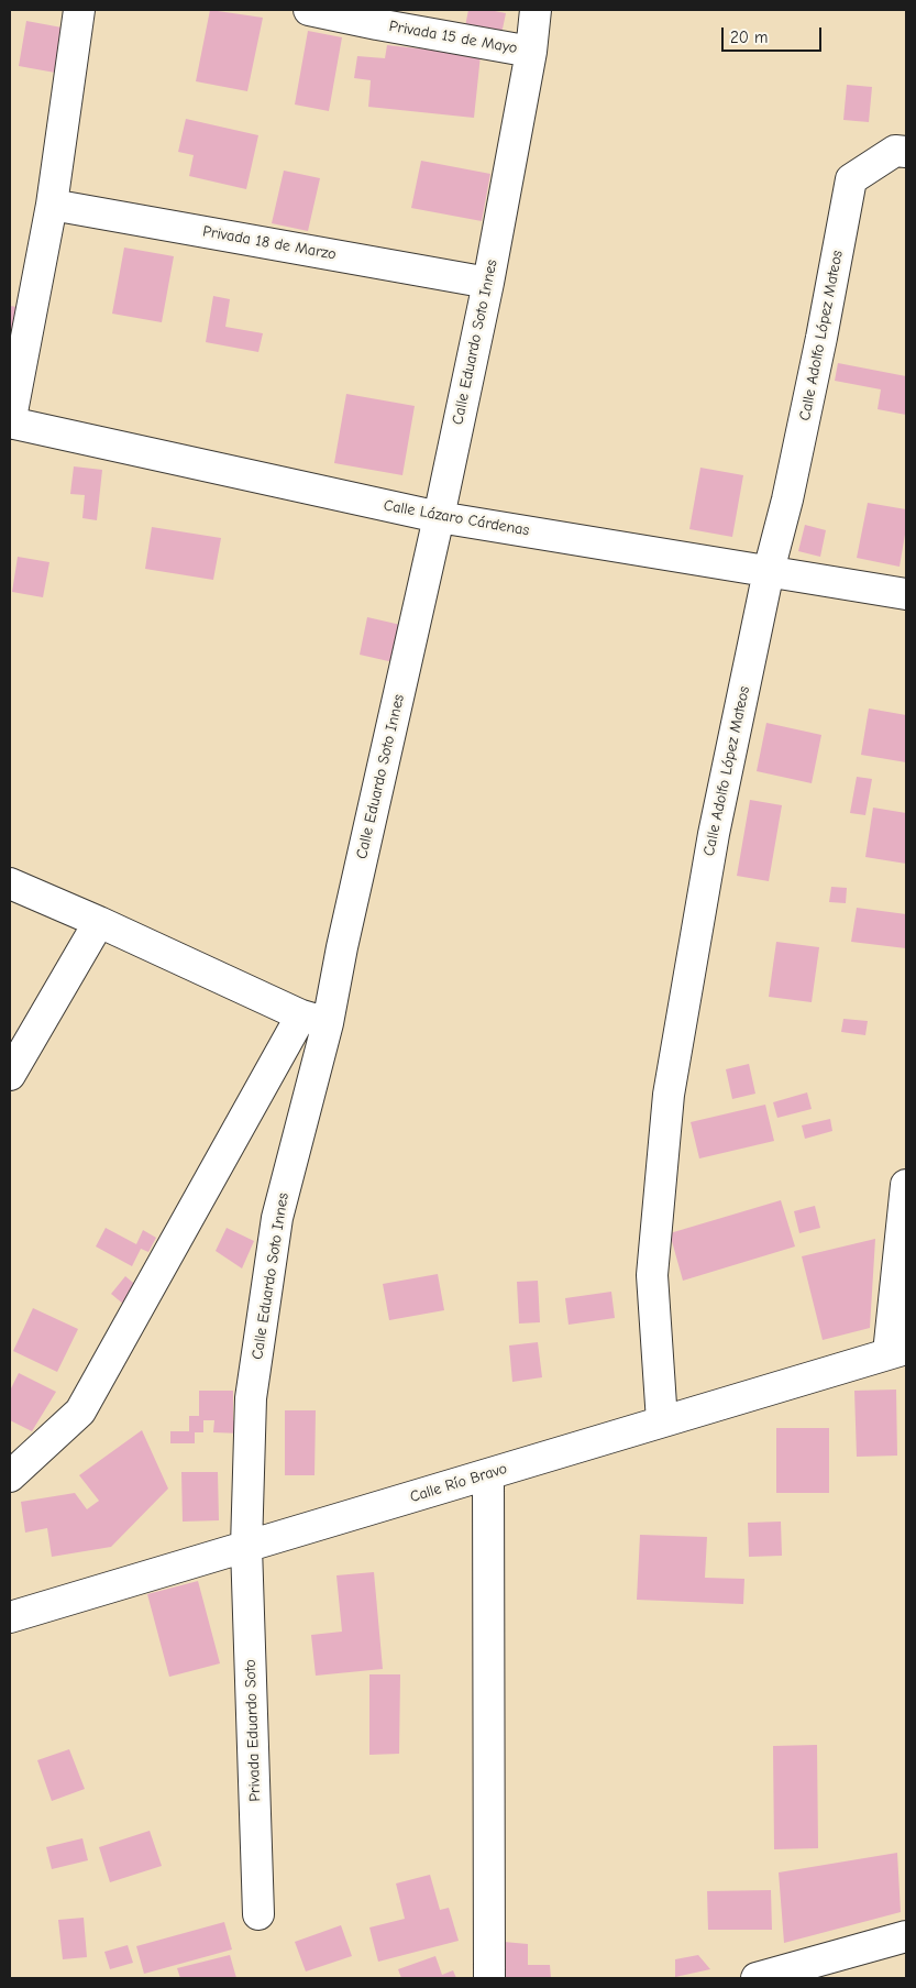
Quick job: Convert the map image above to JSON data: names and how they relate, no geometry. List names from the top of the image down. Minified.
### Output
{"streets":{"street":["Privada 15 de Mayo","Privada 18 de Marzo","Calle Adolfo López Mateos","Calle Eduardo Soto Innes","Calle Lázaro Cárdenas","Calle Río Bravo","Privada Eduardo Soto"]},"crossings":[["Privada 15 de Mayo","Calle Eduardo Soto Innes"],["Privada 18 de Marzo","Calle Eduardo Soto Innes"],["Calle Adolfo López Mateos","Calle Lázaro Cárdenas"],["Calle Adolfo López Mateos","Calle Río Bravo"],["Calle Eduardo Soto Innes","Calle Lázaro Cárdenas"],["Calle Eduardo Soto Innes","Calle Río Bravo"],["Calle Eduardo Soto Innes","Privada Eduardo Soto"],["Calle Río Bravo","Privada Eduardo Soto"]],"scale_bar":"20 m"}
